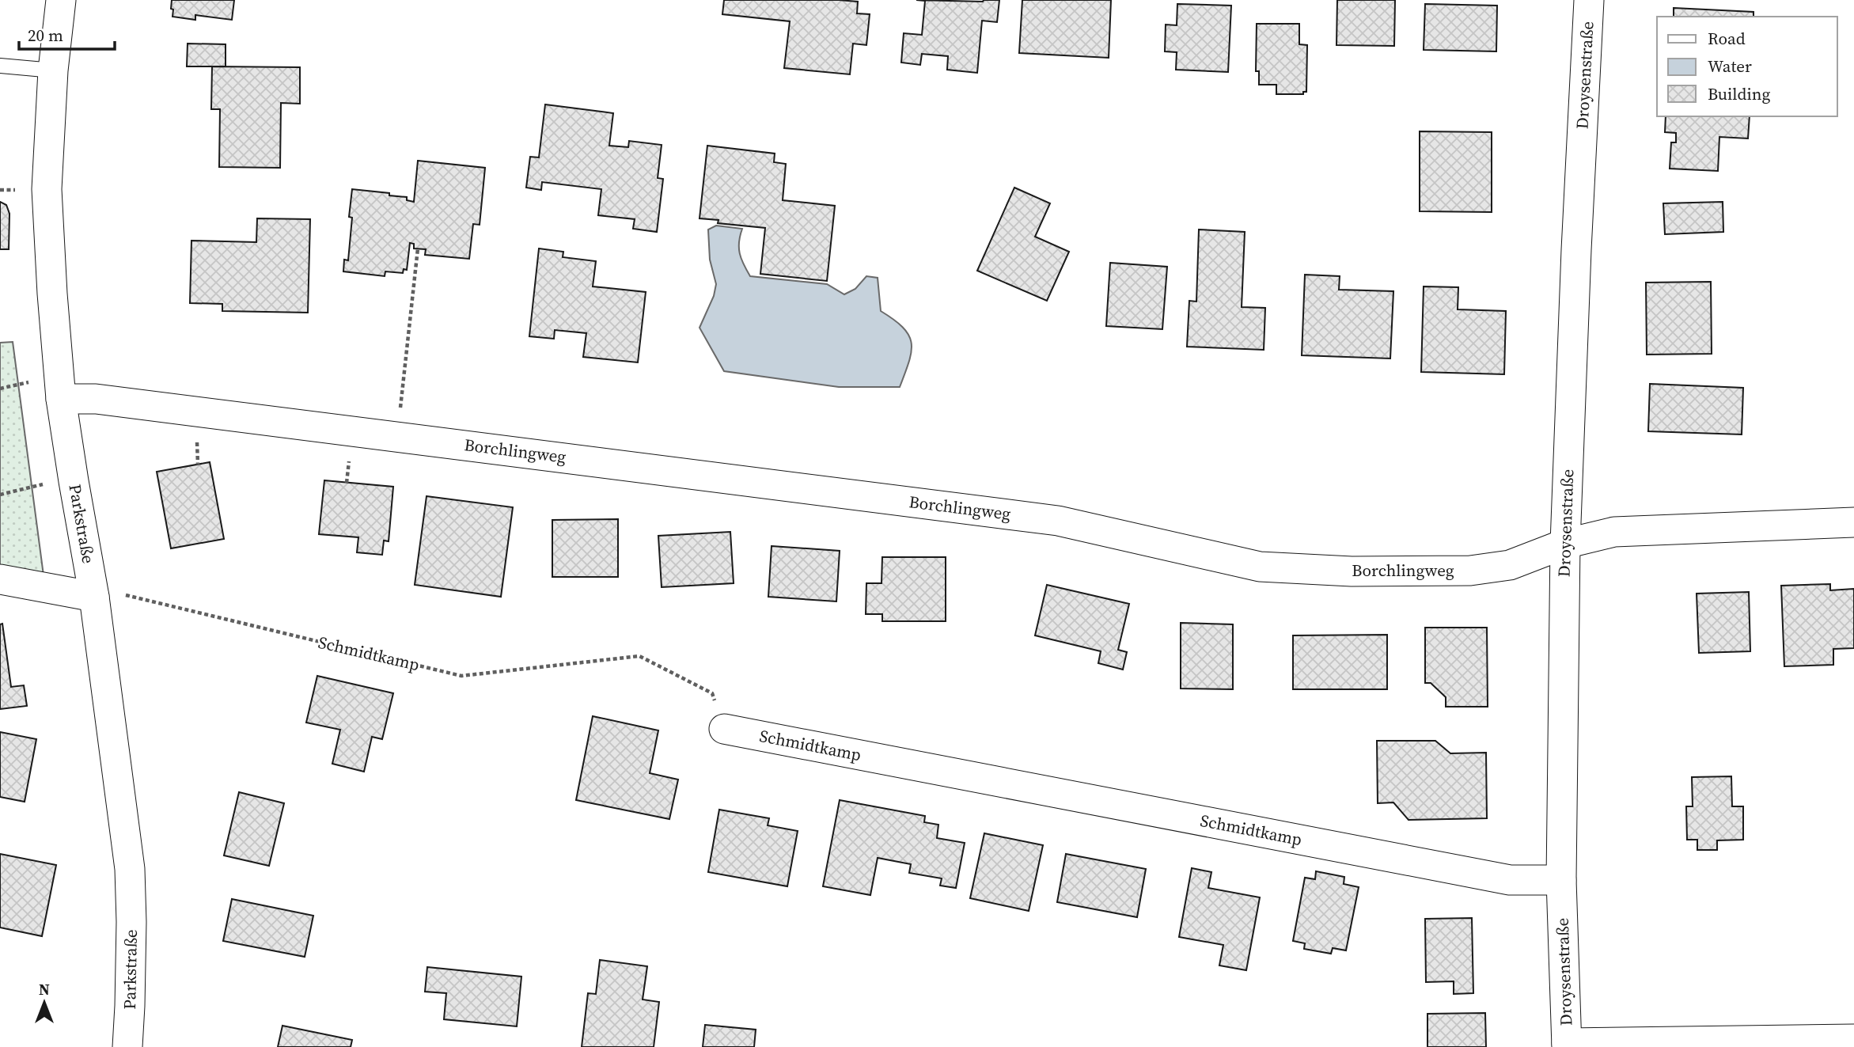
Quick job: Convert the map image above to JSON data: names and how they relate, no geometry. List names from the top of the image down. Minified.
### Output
{"streets":{"street":["Droysenstraße","Borchlingweg","Parkstraße","Schmidtkamp"]},"crossings":[["Droysenstraße","Borchlingweg"],["Droysenstraße","Schmidtkamp"],["Borchlingweg","Parkstraße"],["Parkstraße","Schmidtkamp"]],"legend":["Road","Water","Building"],"scale_bar":"20 m","north":"top"}
